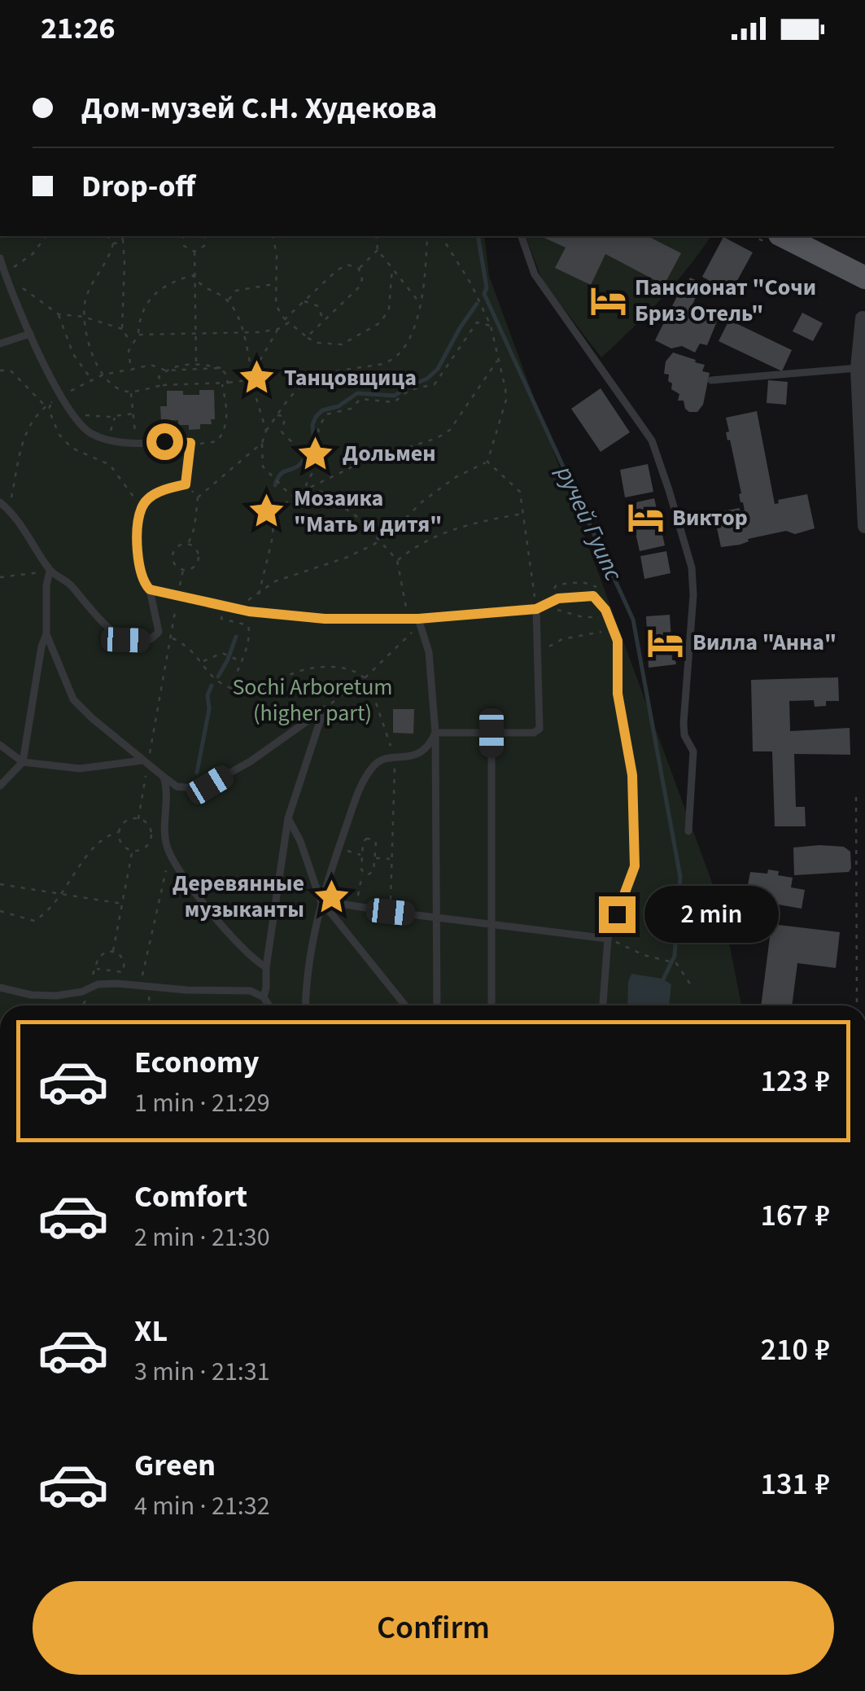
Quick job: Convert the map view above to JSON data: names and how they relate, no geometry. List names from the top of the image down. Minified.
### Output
{"water":["ручей Гуипс"],"parks":["Sochi Arboretum (higher part)"],"places":{"hotel":["Пансионат \"Сочи Бриз Отель\"","Виктор","Вилла \"Анна\""],"place":["Танцовщица","Дольмен","Мозаика \"Мать и дитя\"","Деревянные музыканты"]},"page":{"status":"21:26","banner":["Дом-музей С.Н. Худекова","Drop-off"],"bubble":"2 min","list":[{"name":"Economy","note":"1 min · 21:29","value":"123 ₽"},{"name":"Comfort","note":"2 min · 21:30","value":"167 ₽"},{"name":"XL","note":"3 min · 21:31","value":"210 ₽"},{"name":"Green","note":"4 min · 21:32","value":"131 ₽"}],"buttons":"Confirm"}}
